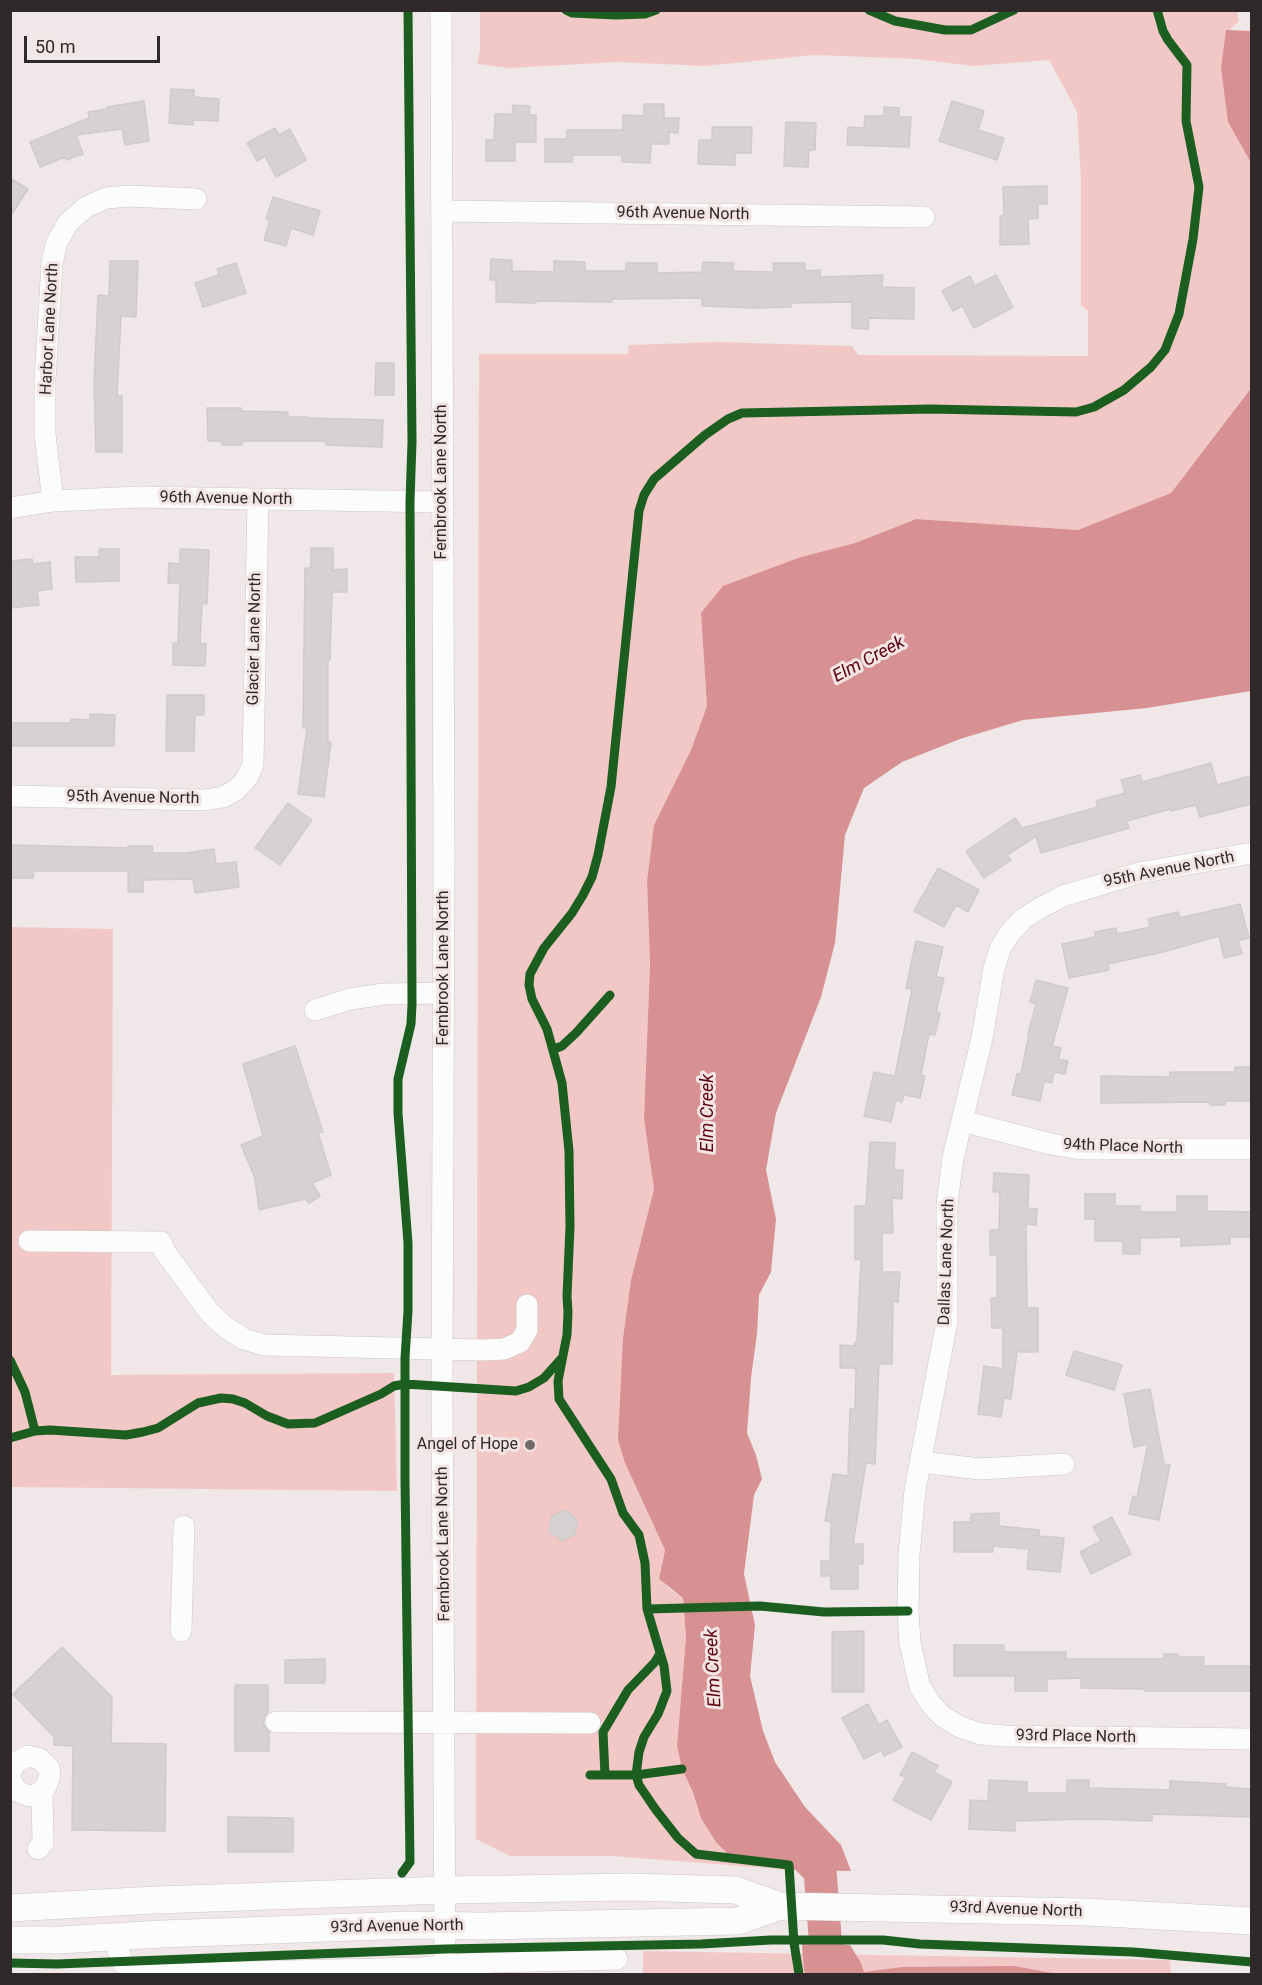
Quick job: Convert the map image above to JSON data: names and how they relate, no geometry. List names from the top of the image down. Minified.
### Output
{"streets":{"main road":["93rd Avenue North"],"street":["96th Avenue North","Harbor Lane North","Fernbrook Lane North","Glacier Lane North","95th Avenue North","94th Place North","Dallas Lane North","93rd Place North"]},"crossings":[["96th Avenue North","Harbor Lane North"],["96th Avenue North","Fernbrook Lane North"],["96th Avenue North","Glacier Lane North"],["Fernbrook Lane North","93rd Avenue North"],["Glacier Lane North","95th Avenue North"],["95th Avenue North","Dallas Lane North"],["94th Place North","Dallas Lane North"],["Dallas Lane North","93rd Place North"]],"water":["Elm Creek"],"places":["Angel of Hope"],"scale_bar":"50 m"}
